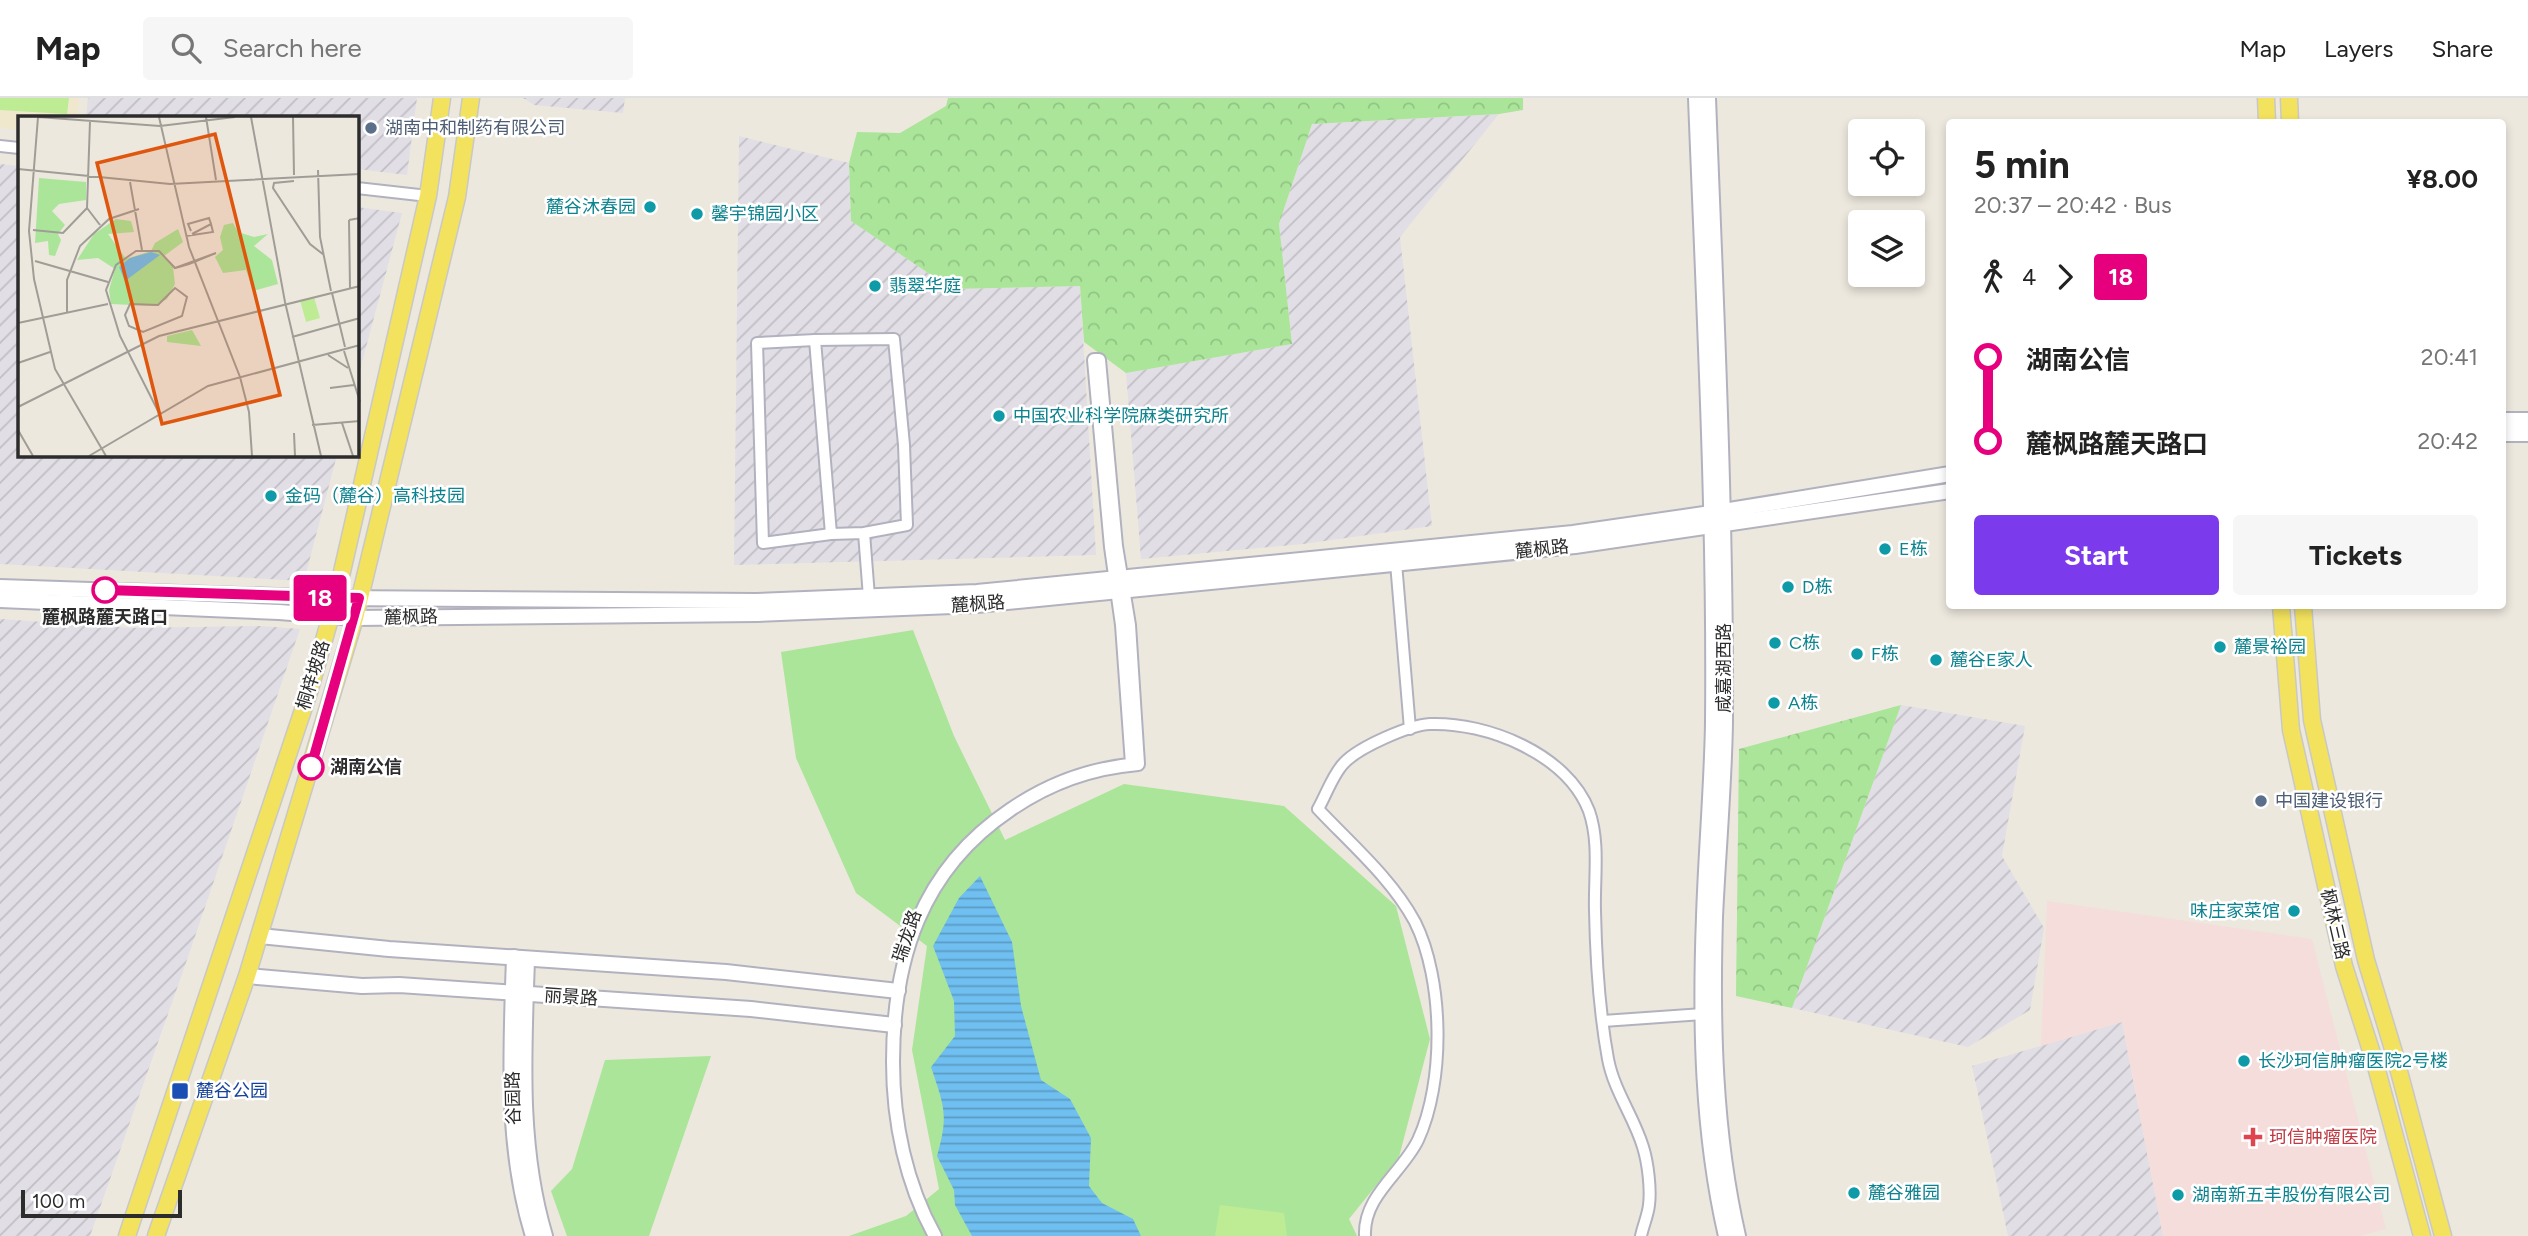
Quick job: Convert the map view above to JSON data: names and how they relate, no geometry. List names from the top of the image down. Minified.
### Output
{"streets":{"main road":["麓枫路","咸嘉湖西路","桐梓坡路","枫林三路","丽景路","谷园路"],"street":["瑞龙路"]},"crossings":[["麓枫路","咸嘉湖西路"],["麓枫路","桐梓坡路"],["麓枫路","瑞龙路"],["桐梓坡路","丽景路"],["瑞龙路","丽景路"],["丽景路","谷园路"]],"places":{"other":["湖南中和制药有限公司","麓谷沐春园","馨宇锦园小区","翡翠华庭","中国农业科学院麻类研究所","金码（麓谷）高科技园","E栋","D栋","麓枫路麓天路口","C栋","麓景裕园","F栋","麓谷E家人","A栋","湖南公信","中国建设银行","味庄家菜馆","长沙珂信肿瘤医院2号楼","麓谷雅园","湖南新五丰股份有限公司"],"transit":["麓谷公园"],"health":["珂信肿瘤医院"]},"lines":["bus line 18"],"scale_bar":"100 m","page":{"header":"Map","search":"Search here","nav":["Map","Layers","Share"],"on_map":"18","heading":["5 min","20:37 – 20:42 · Bus","¥8.00"],"legs":["4","18"],"list":[{"name":"湖南公信","value":"20:41"},{"name":"麓枫路麓天路口","value":"20:42"}],"buttons":["Start","Tickets"],"scale":"100 m"}}
